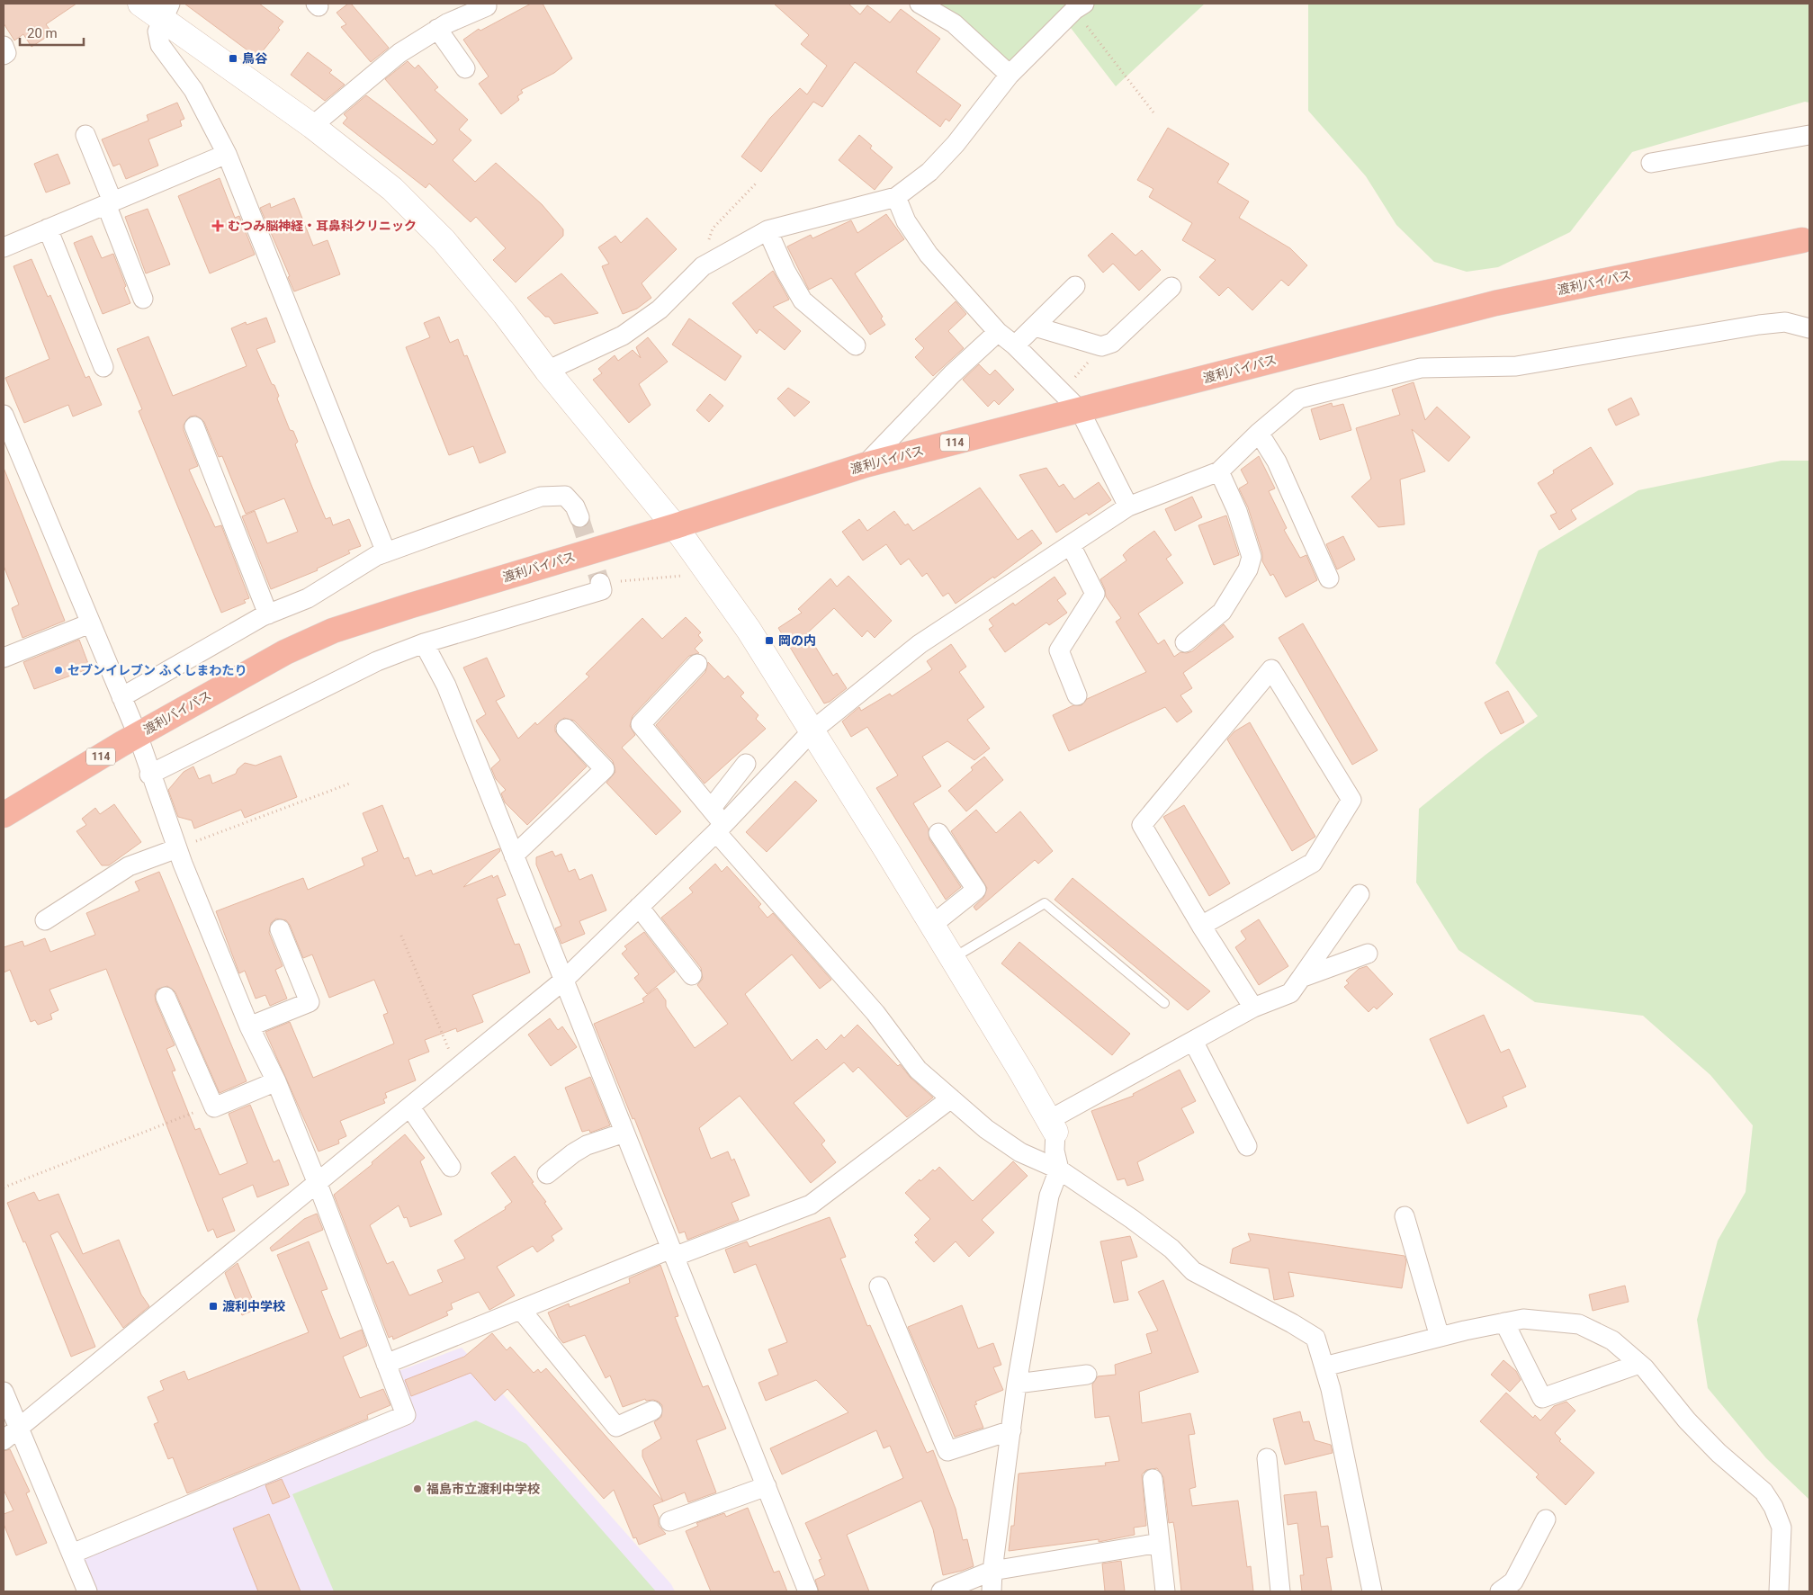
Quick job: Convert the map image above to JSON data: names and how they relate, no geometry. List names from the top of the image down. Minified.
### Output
{"streets":{"highway":["渡利バイパス","114"]},"places":{"transit":["鳥谷","岡の内","渡利中学校"],"health":["むつみ脳神経・耳鼻科クリニック"],"other":["セブンイレブン ふくしまわたり","福島市立渡利中学校"]},"scale_bar":"20 m"}
